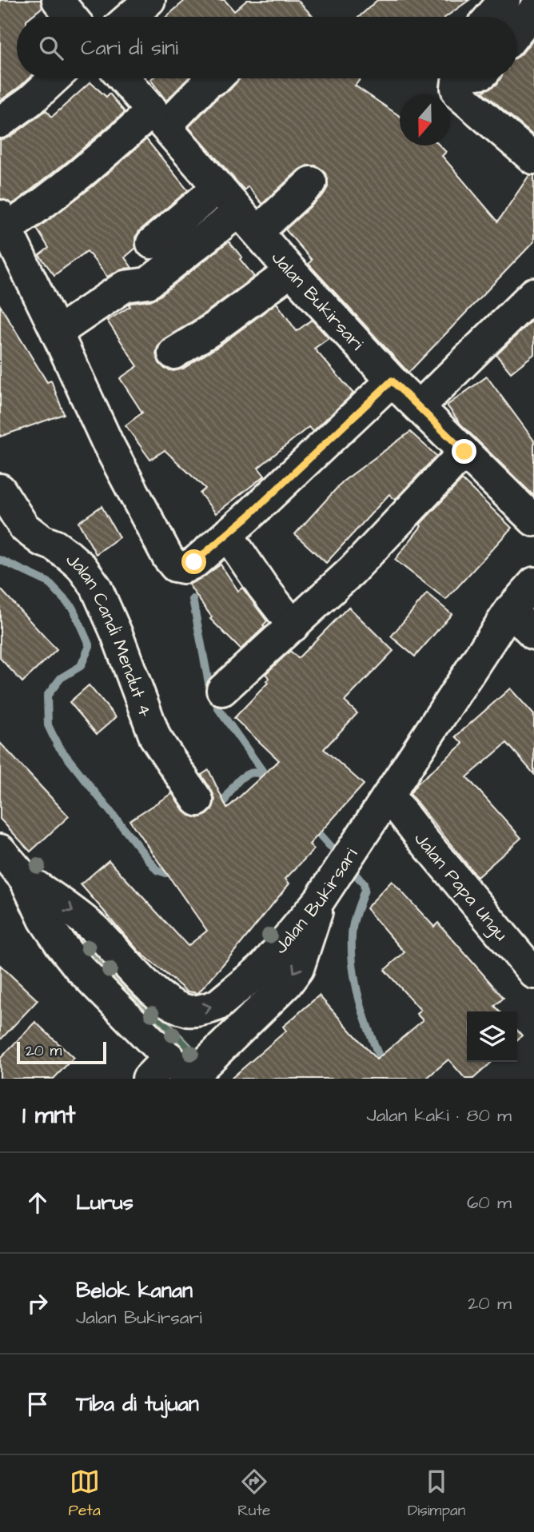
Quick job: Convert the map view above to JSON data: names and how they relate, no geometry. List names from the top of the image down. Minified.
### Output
{"streets":{"street":["Jalan Bukirsari","Jalan Candi Mendut 4","Jalan Papa Ungu"]},"crossings":[["Jalan Bukirsari","Jalan Papa Ungu"]],"scale_bar":"20 m","north":"bottom","page":{"search":"Cari di sini","scale":"20 m","heading":["1 mnt","Jalan kaki · 80 m"],"list":[["Lurus","60 m"],["Belok kanan","Jalan Bukirsari","20 m"],"Tiba di tujuan"],"nav":["Peta","Rute","Disimpan"]}}
